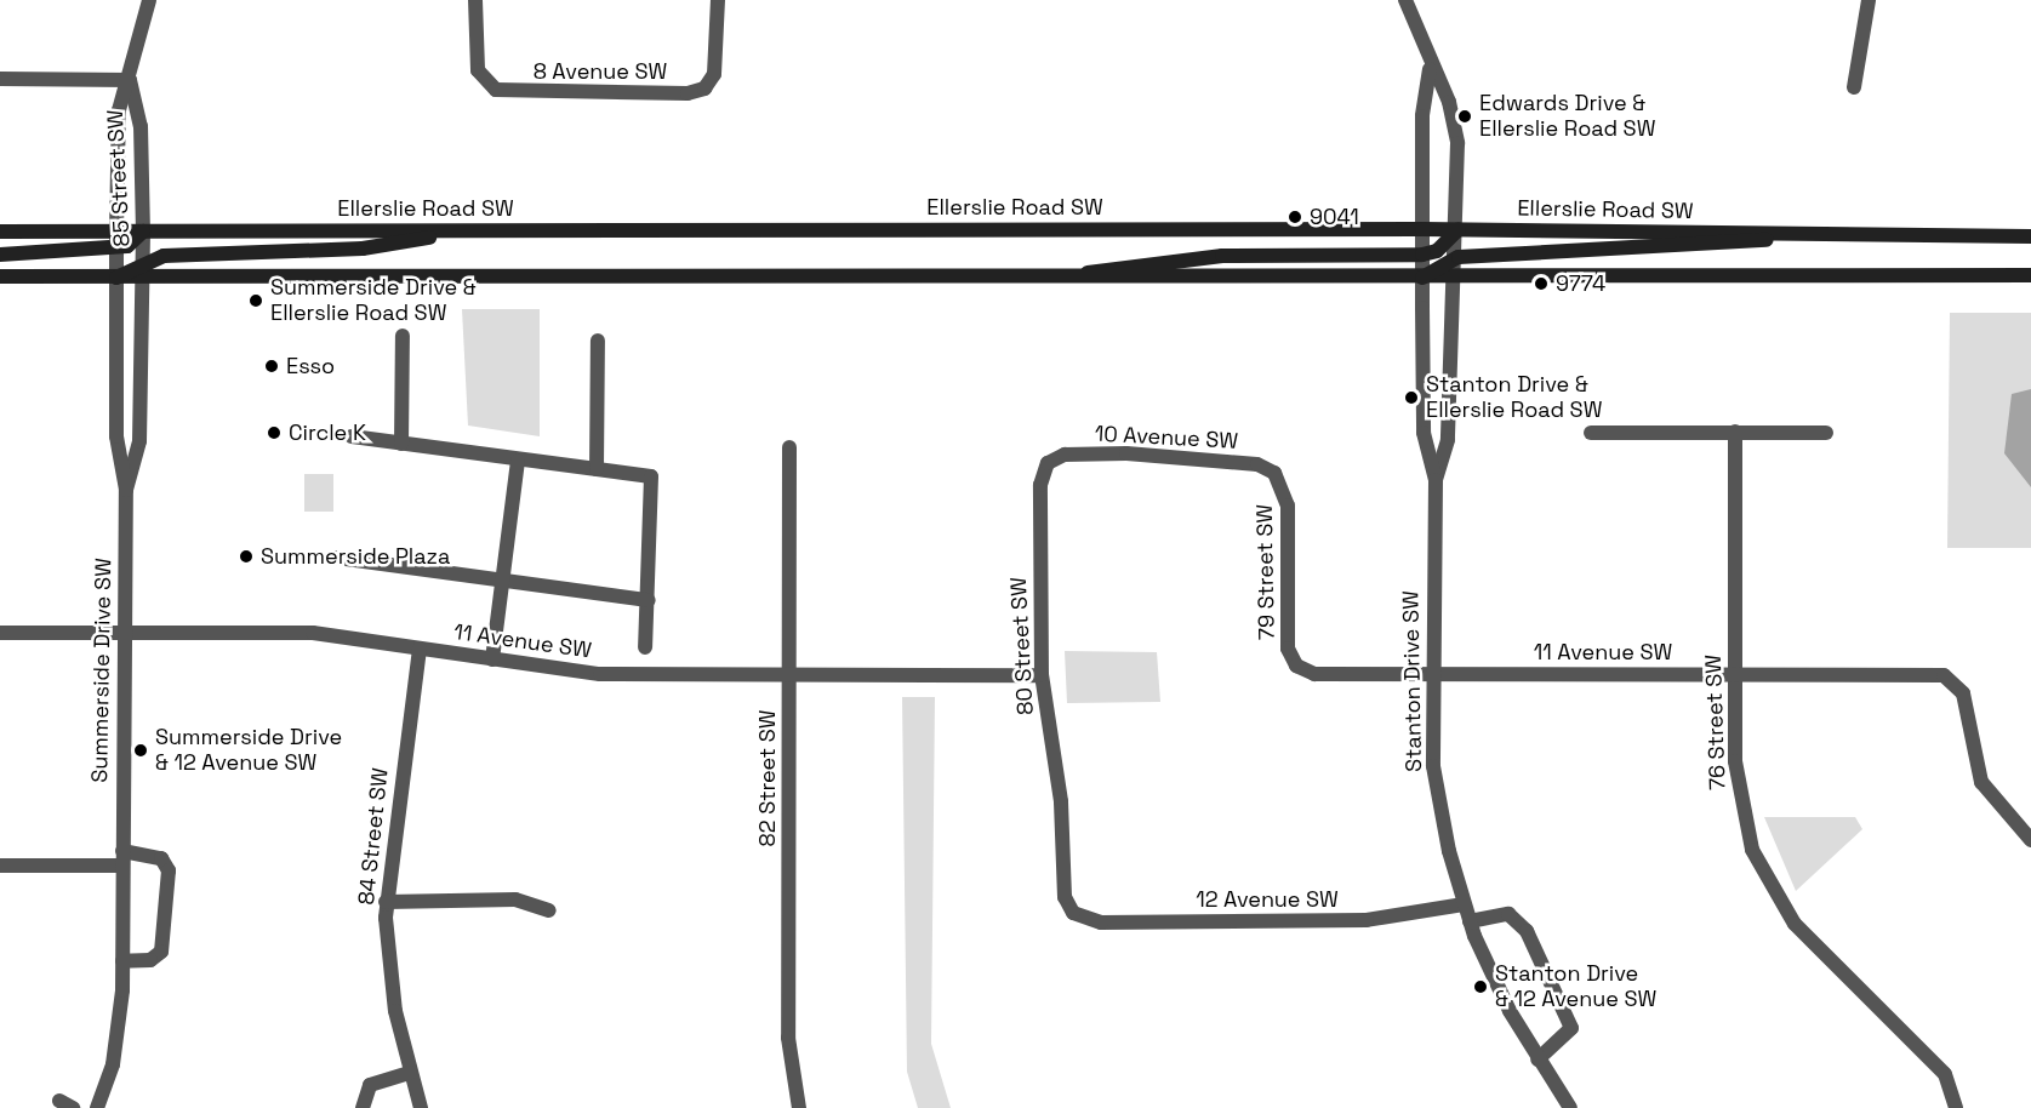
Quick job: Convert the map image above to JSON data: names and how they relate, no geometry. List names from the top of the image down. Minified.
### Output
{"streets":{"main road":["Ellerslie Road SW"],"street":["8 Avenue SW","85 Street SW","10 Avenue SW","79 Street SW","11 Avenue SW","80 Street SW","Summerside Drive SW","Stanton Drive SW","76 Street SW","82 Street SW","84 Street SW","12 Avenue SW"]},"crossings":[["85 Street SW","Ellerslie Road SW"],["85 Street SW","Summerside Drive SW"],["Ellerslie Road SW","Stanton Drive SW"],["10 Avenue SW","79 Street SW"],["10 Avenue SW","80 Street SW"],["79 Street SW","11 Avenue SW"],["11 Avenue SW","80 Street SW"],["11 Avenue SW","Summerside Drive SW"],["11 Avenue SW","Stanton Drive SW"],["11 Avenue SW","76 Street SW"],["11 Avenue SW","82 Street SW"],["11 Avenue SW","84 Street SW"],["80 Street SW","12 Avenue SW"],["Stanton Drive SW","12 Avenue SW"]],"places":["Edwards Drive & Ellerslie Road SW","9041","9774","Summerside Drive & Ellerslie Road SW","Esso","Stanton Drive & Ellerslie Road SW","Circle K","Summerside Plaza","Summerside Drive & 12 Avenue SW","Stanton Drive & 12 Avenue SW"]}
